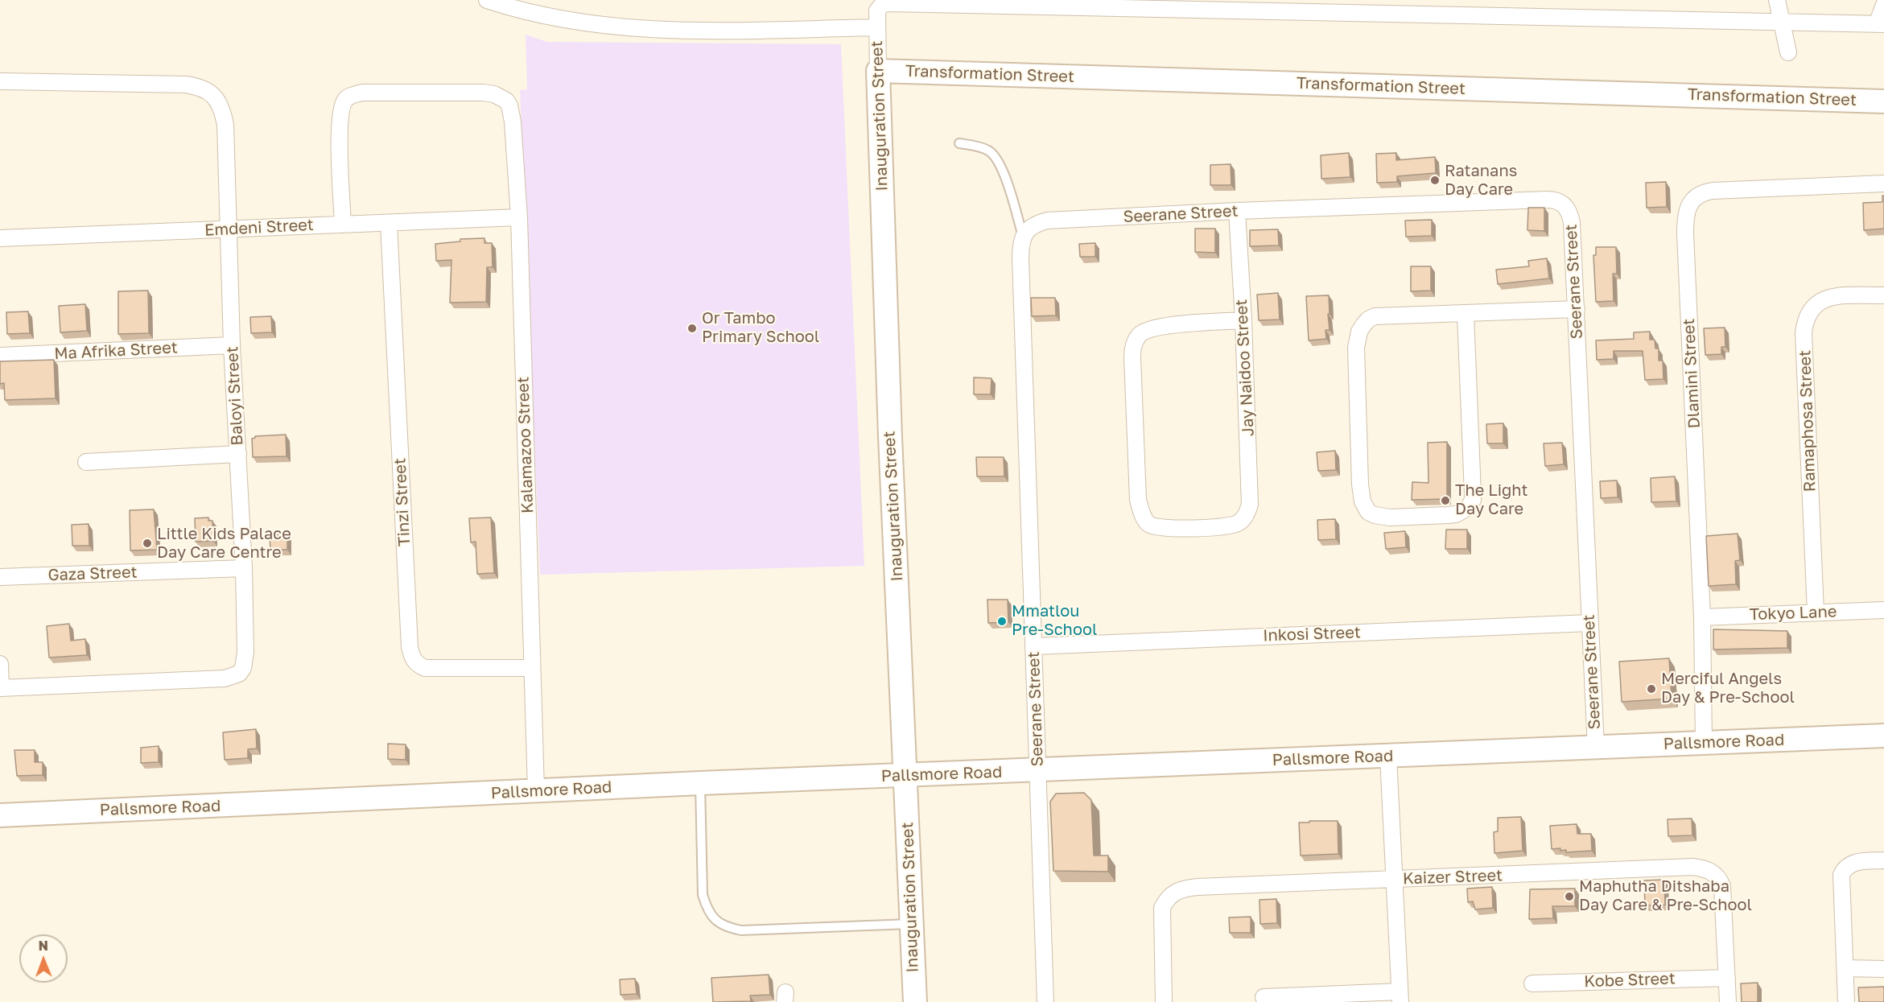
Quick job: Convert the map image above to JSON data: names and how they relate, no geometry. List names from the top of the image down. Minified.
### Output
{"streets":{"street":["Transformation Street","Inauguration Street","Seerane Street","Emdeni Street","Ma Afrika Street","Jay Naidoo Street","Dlamini Street","Baloyi Street","Ramaphosa Street","Kalamazoo Street","Tinzi Street","Gaza Street","Tokyo Lane","Inkosi Street","Pallsmore Road","Kaizer Street","Kobe Street"]},"crossings":[["Transformation Street","Inauguration Street"],["Inauguration Street","Pallsmore Road"],["Seerane Street","Jay Naidoo Street"],["Seerane Street","Inkosi Street"],["Seerane Street","Pallsmore Road"],["Emdeni Street","Baloyi Street"],["Emdeni Street","Kalamazoo Street"],["Emdeni Street","Tinzi Street"],["Ma Afrika Street","Baloyi Street"],["Dlamini Street","Tokyo Lane"],["Dlamini Street","Pallsmore Road"],["Baloyi Street","Gaza Street"],["Ramaphosa Street","Tokyo Lane"],["Kalamazoo Street","Tinzi Street"],["Kalamazoo Street","Pallsmore Road"],["Kaizer Street","Kobe Street"]],"places":["Ratanans Day Care","Or Tambo Primary School","The Light Day Care","Little Kids Palace Day Care Centre","Mmatlou Pre-School","Merciful Angels Day & Pre-School","Maphutha Ditshaba Day Care & Pre-School"],"north":"top"}
